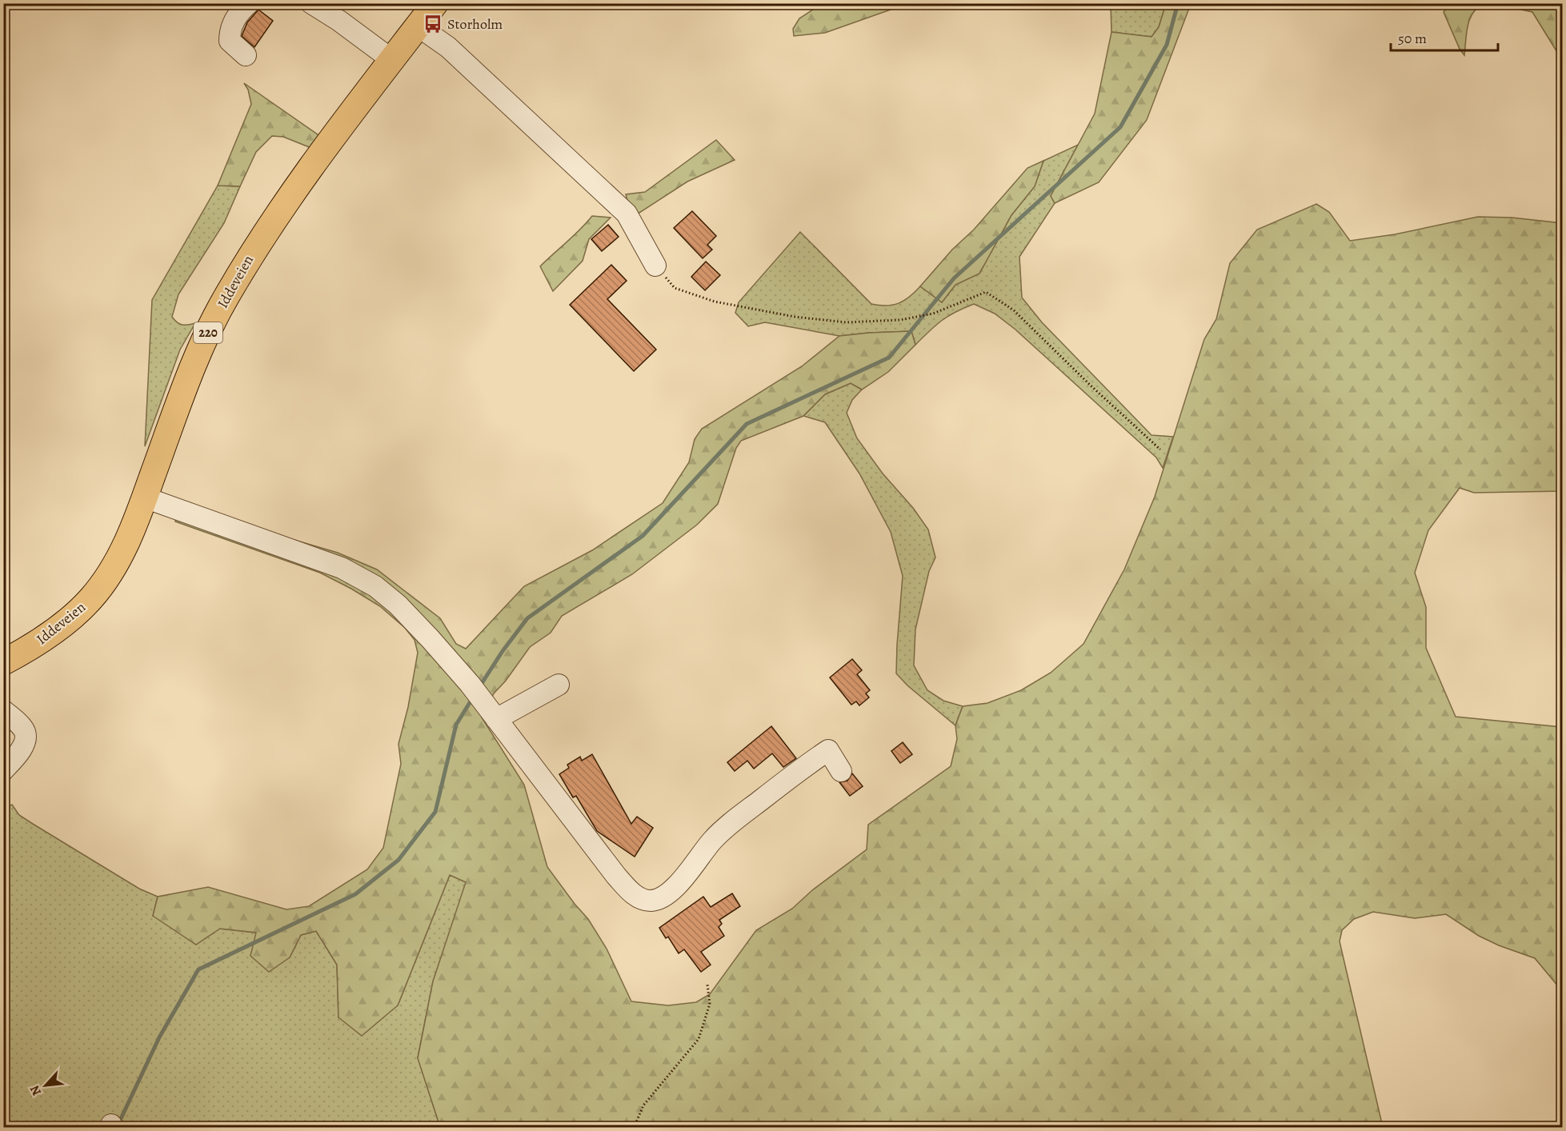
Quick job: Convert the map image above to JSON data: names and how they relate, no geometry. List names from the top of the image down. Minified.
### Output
{"streets":{"main road":["Iddeveien","220"]},"places":{"bus stop":["Storholm"]},"scale_bar":"50 m","north":"bottom left"}
